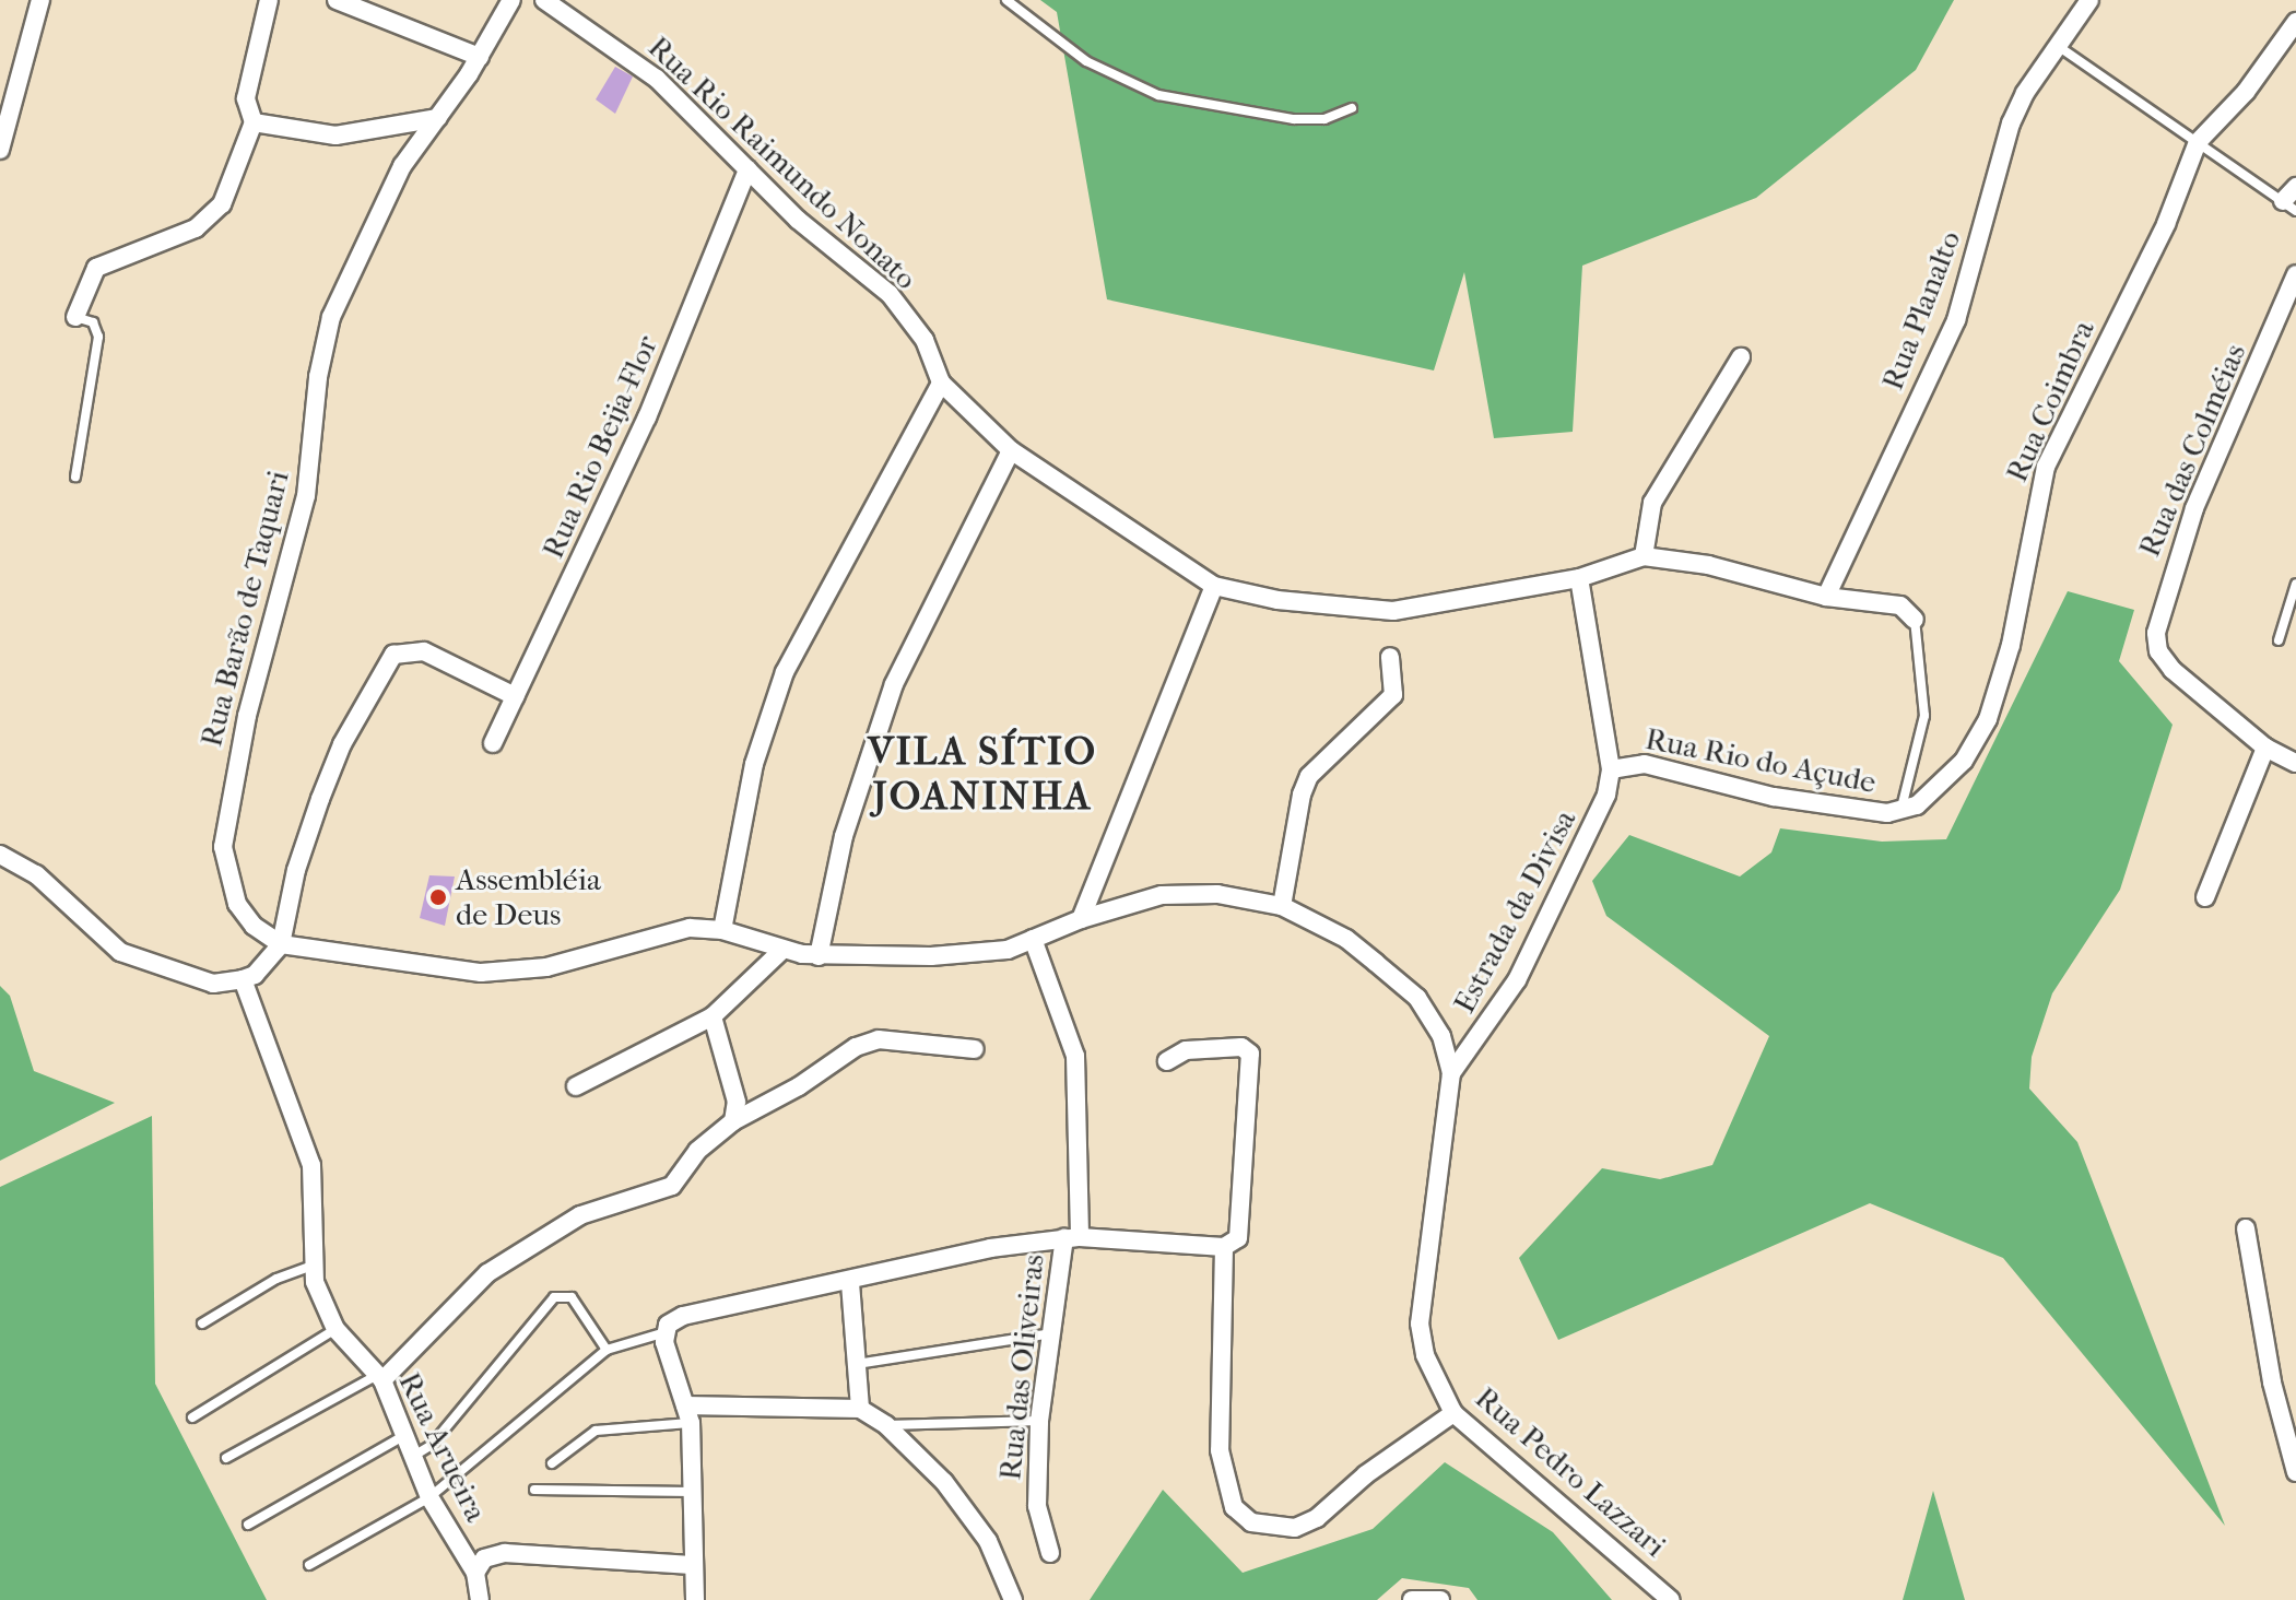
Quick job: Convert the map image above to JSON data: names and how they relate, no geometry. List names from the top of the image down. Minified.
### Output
{"streets":{"street":["Rua Rio Raimundo Nonato","Rua Planalto","Rua Coimbra","Rua Rio Beija-Flor","Rua das Colméias","Rua Barão de Taquari","Rua Rio do Açude","Estrada da Divisa","Rua das Oliveiras","Rua Arueira","Rua Pedro Lazzari"]},"crossings":[["Rua Rio Raimundo Nonato","Rua Planalto"],["Rua Rio Raimundo Nonato","Rua Rio Beija-Flor"],["Rua Coimbra","Rua Rio do Açude"],["Rua Rio do Açude","Estrada da Divisa"],["Estrada da Divisa","Rua Pedro Lazzari"]],"districts":["VILA SÍTIO JOANINHA"],"places":["Assembléia de Deus"]}
